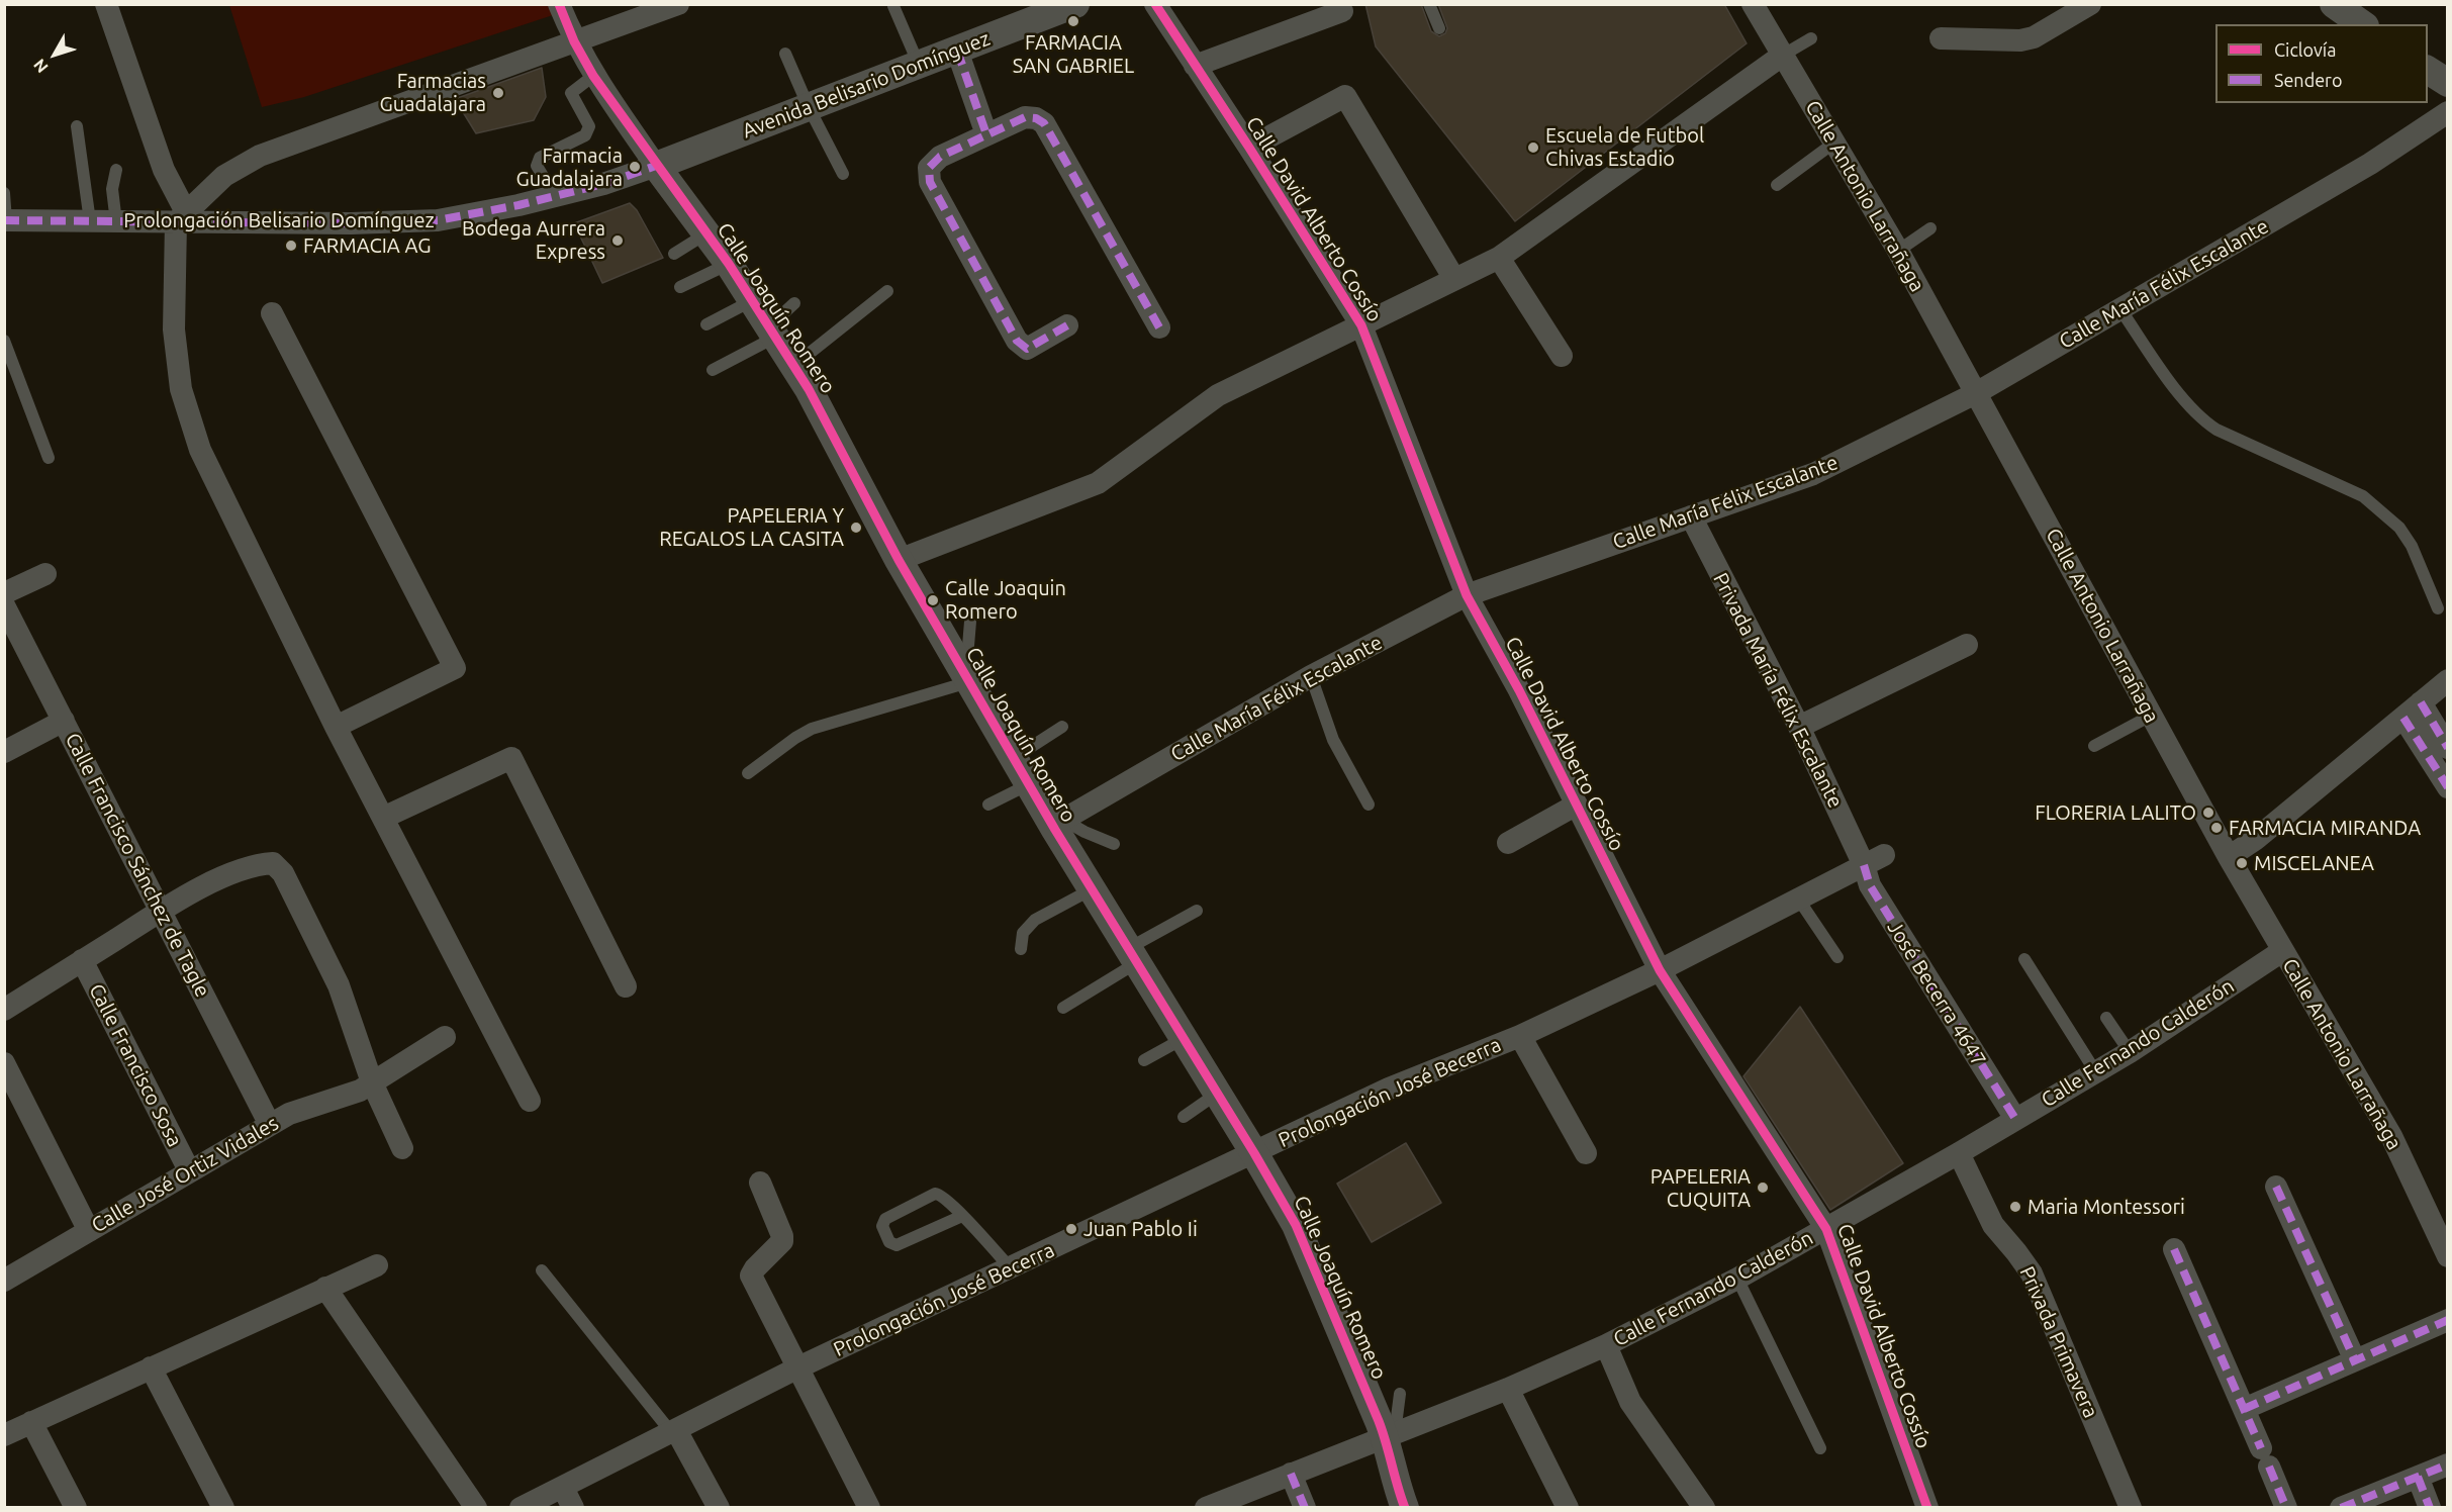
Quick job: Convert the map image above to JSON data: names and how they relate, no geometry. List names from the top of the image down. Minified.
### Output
{"streets":{"street":["Avenida Belisario Domínguez","Calle Antonio Larrañaga","Calle David Alberto Cossío","Prolongación Belisario Domínguez","Calle María Félix Escalante","Calle Joaquín Romero","Privada María Félix Escalante","Calle Francisco Sánchez de Tagle","José Becerra 4647","Calle Fernando Calderón","Calle Francisco Sosa","Prolongación José Becerra","Calle José Ortiz Vidales","Privada Primavera"]},"crossings":[["Avenida Belisario Domínguez","Prolongación Belisario Domínguez"],["Avenida Belisario Domínguez","Calle Joaquín Romero"],["Calle Antonio Larrañaga","Calle María Félix Escalante"],["Calle Antonio Larrañaga","Calle Fernando Calderón"],["Calle David Alberto Cossío","Calle María Félix Escalante"],["Calle David Alberto Cossío","Calle Fernando Calderón"],["Calle David Alberto Cossío","Prolongación José Becerra"],["Prolongación Belisario Domínguez","Calle Joaquín Romero"],["Calle María Félix Escalante","Calle Joaquín Romero"],["Calle María Félix Escalante","Privada María Félix Escalante"],["Calle Joaquín Romero","Calle Fernando Calderón"],["Calle Joaquín Romero","Prolongación José Becerra"],["Privada María Félix Escalante","José Becerra 4647"],["Privada María Félix Escalante","Prolongación José Becerra"],["Calle Francisco Sánchez de Tagle","Calle José Ortiz Vidales"],["José Becerra 4647","Calle Fernando Calderón"],["José Becerra 4647","Prolongación José Becerra"],["Calle Fernando Calderón","Privada Primavera"],["Calle Francisco Sosa","Calle José Ortiz Vidales"]],"places":["FARMACIA SAN GABRIEL","Farmacias Guadalajara","Escuela de Futbol Chivas Estadio","Farmacia Guadalajara","Bodega Aurrera Express","FARMACIA AG","PAPELERIA Y REGALOS LA CASITA","Calle Joaquin Romero","FLORERIA LALITO","FARMACIA MIRANDA","MISCELANEA","PAPELERIA CUQUITA","Maria Montessori","Juan Pablo Ii"],"legend":["Ciclovía","Sendero"],"north":"bottom left"}
